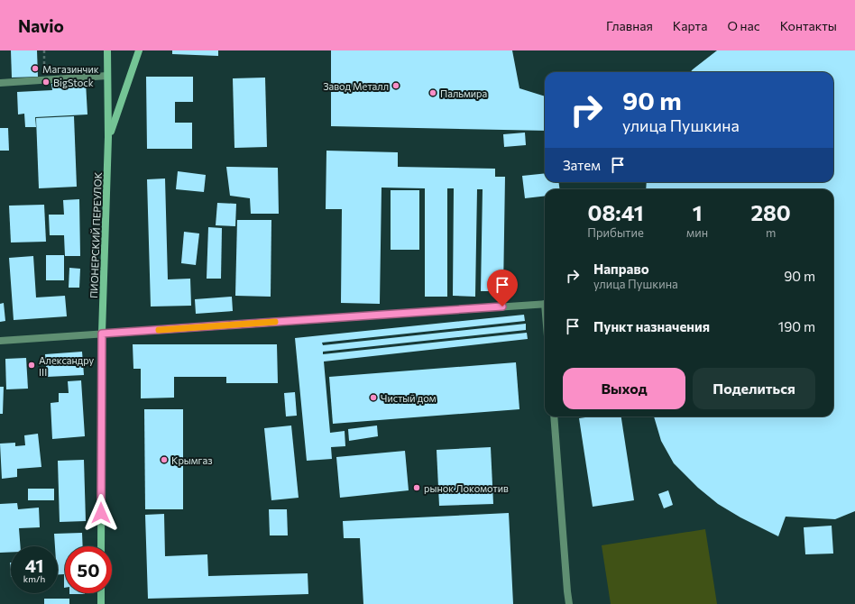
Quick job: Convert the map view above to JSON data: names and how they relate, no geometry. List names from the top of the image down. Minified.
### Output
{"streets":{"main road":["ПИОНЕРСКИЙ ПЕРЕУЛОК"]},"places":["Магазинчик","BigStock","Завод Металл","Пальмира","Александру III","Чистый дом","Крымгаз","рынок Локомотив"],"page":{"header":"Navio","nav":["Главная","Карта","О нас","Контакты"],"turn":["90 m","улица Пушкина"],"then":"Затем","eta":["08:41","Прибытие","1","мин","280","m"],"list":[{"name":"Направо","note":"улица Пушкина","value":"90 m"},{"name":"Пункт назначения","value":"190 m"}],"buttons":["Выход","Поделиться"],"speed":"41 km/h","limit":"50"}}
